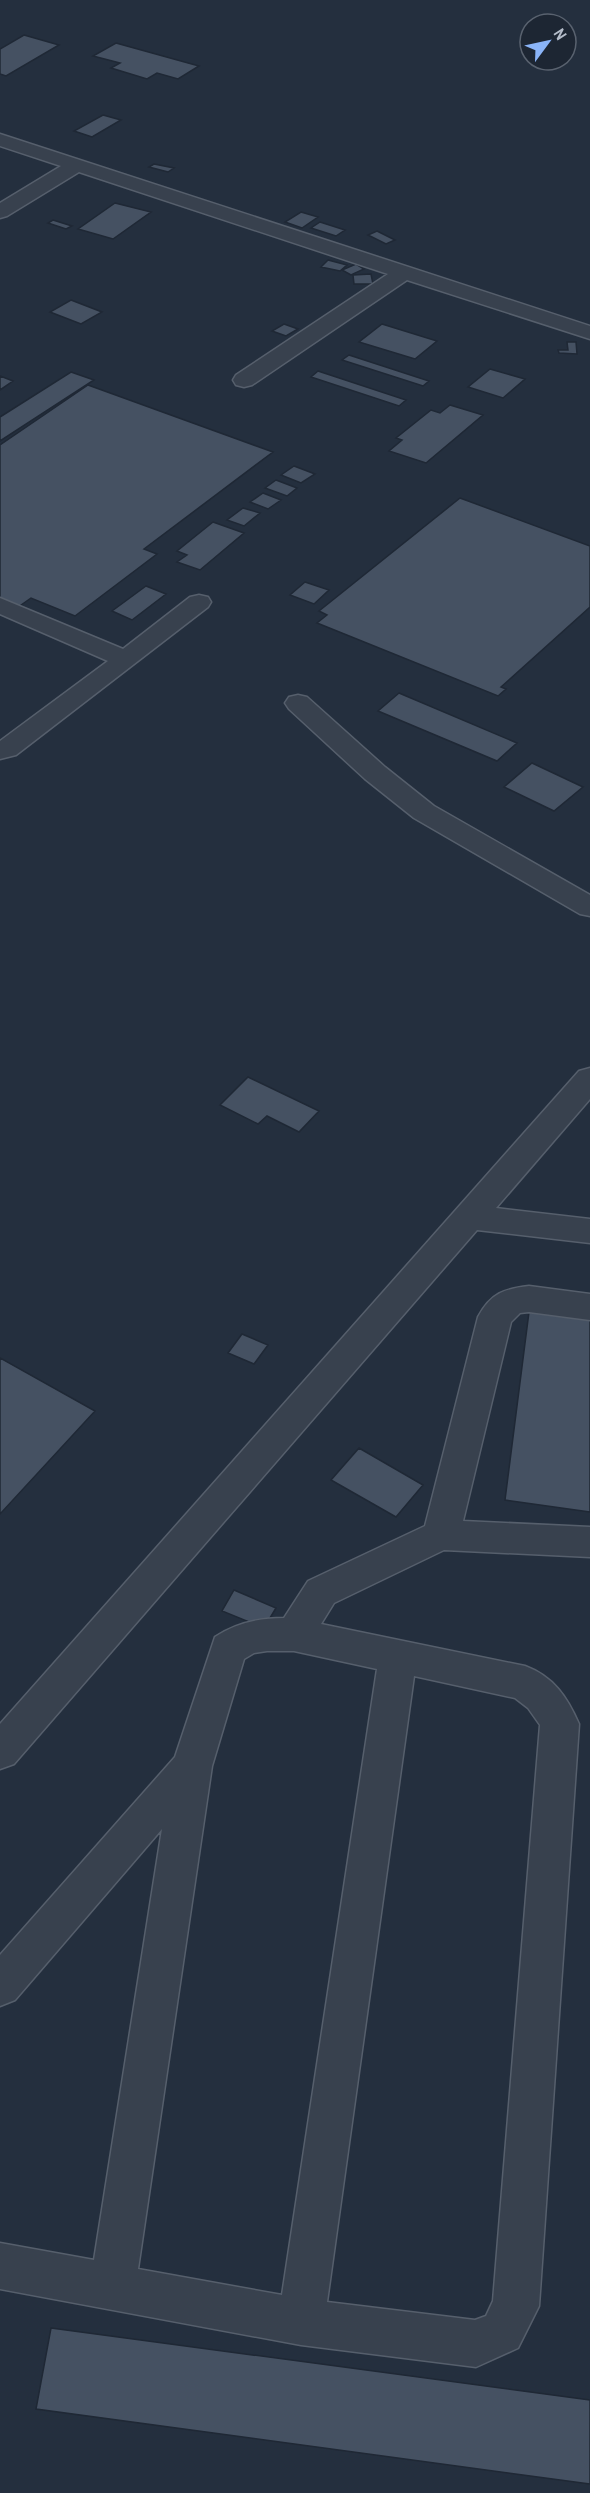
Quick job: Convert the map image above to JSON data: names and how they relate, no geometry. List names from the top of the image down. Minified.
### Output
{"north":"top right"}
